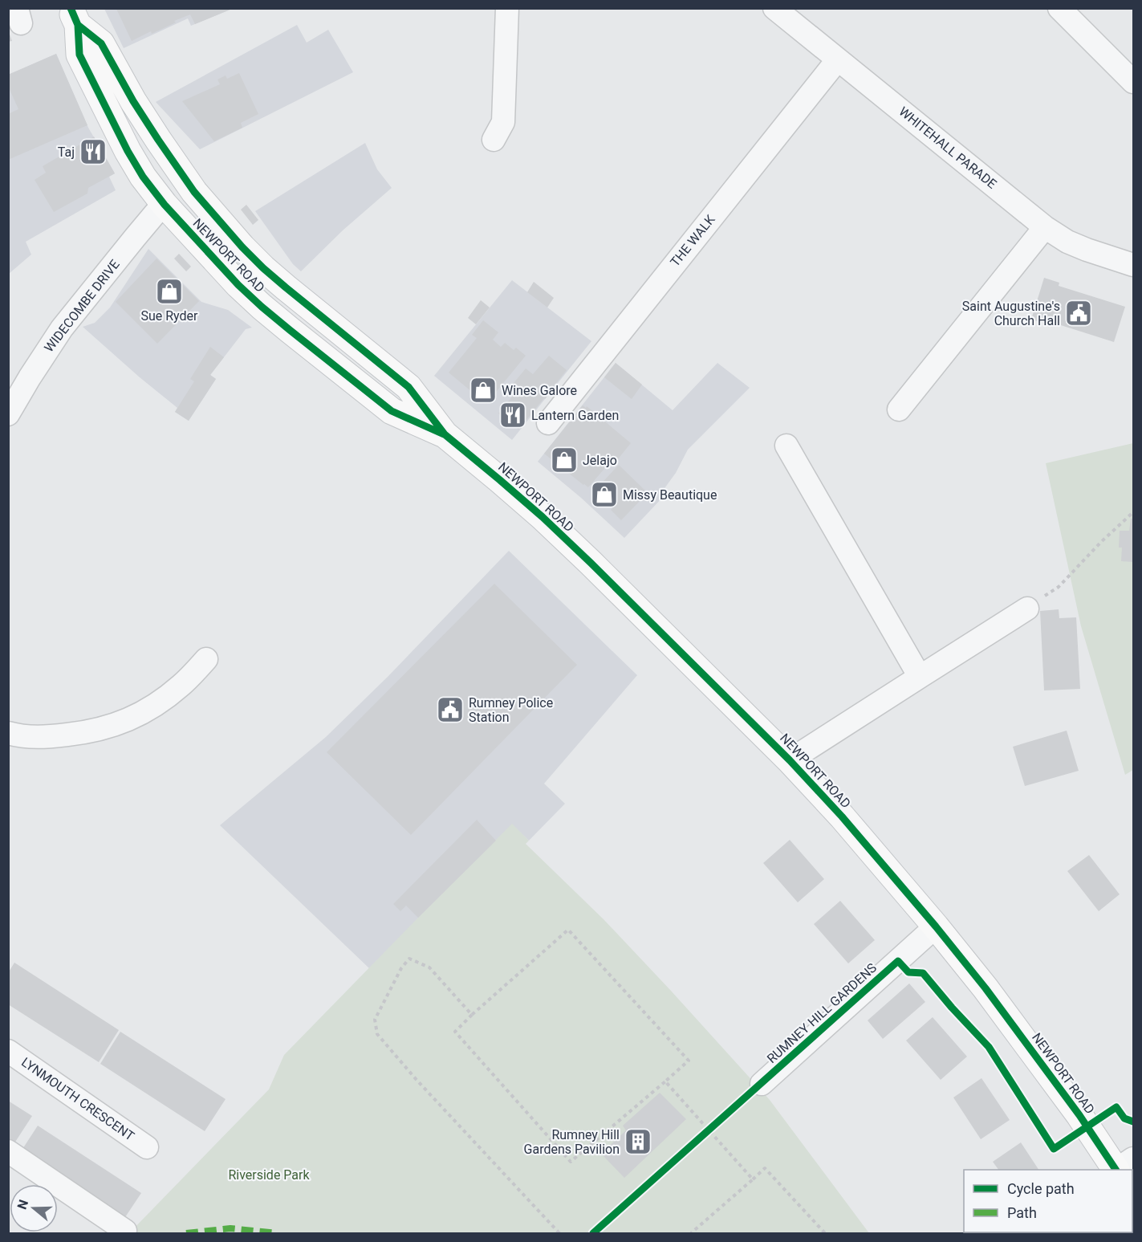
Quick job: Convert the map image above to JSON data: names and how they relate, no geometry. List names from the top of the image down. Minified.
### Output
{"streets":{"main road":["NEWPORT ROAD"],"street":["WHITEHALL PARADE","THE WALK","WIDECOMBE DRIVE","RUMNEY HILL GARDENS","LYNMOUTH CRESCENT"]},"crossings":[["WHITEHALL PARADE","THE WALK"],["NEWPORT ROAD","WIDECOMBE DRIVE"],["NEWPORT ROAD","RUMNEY HILL GARDENS"]],"parks":["Riverside Park"],"places":{"restaurant":["Taj","Lantern Garden"],"shop":["Sue Ryder","Wines Galore","Jelajo","Missy Beautique"],"public building":["Saint Augustine's Church Hall","Rumney Police Station"],"building":["Rumney Hill Gardens Pavilion"]},"legend":["Cycle path","Path"],"north":"left"}
